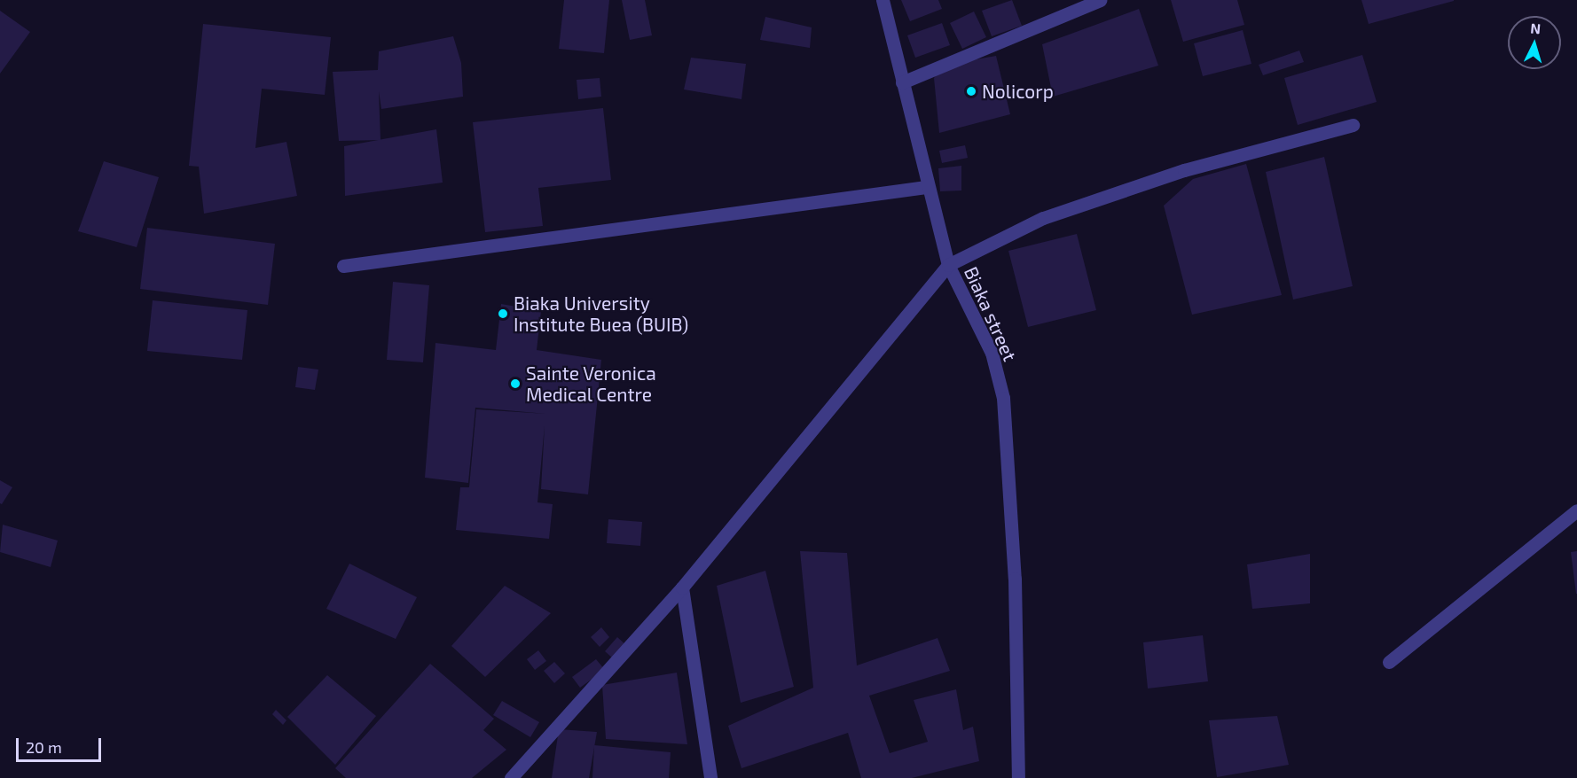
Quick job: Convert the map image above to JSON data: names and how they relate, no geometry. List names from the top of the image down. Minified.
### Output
{"streets":{"street":["Biaka street"]},"places":["Nolicorp","Biaka University Institute Buea (BUIB)","Sainte Veronica Medical Centre"],"scale_bar":"20 m","north":"top"}
